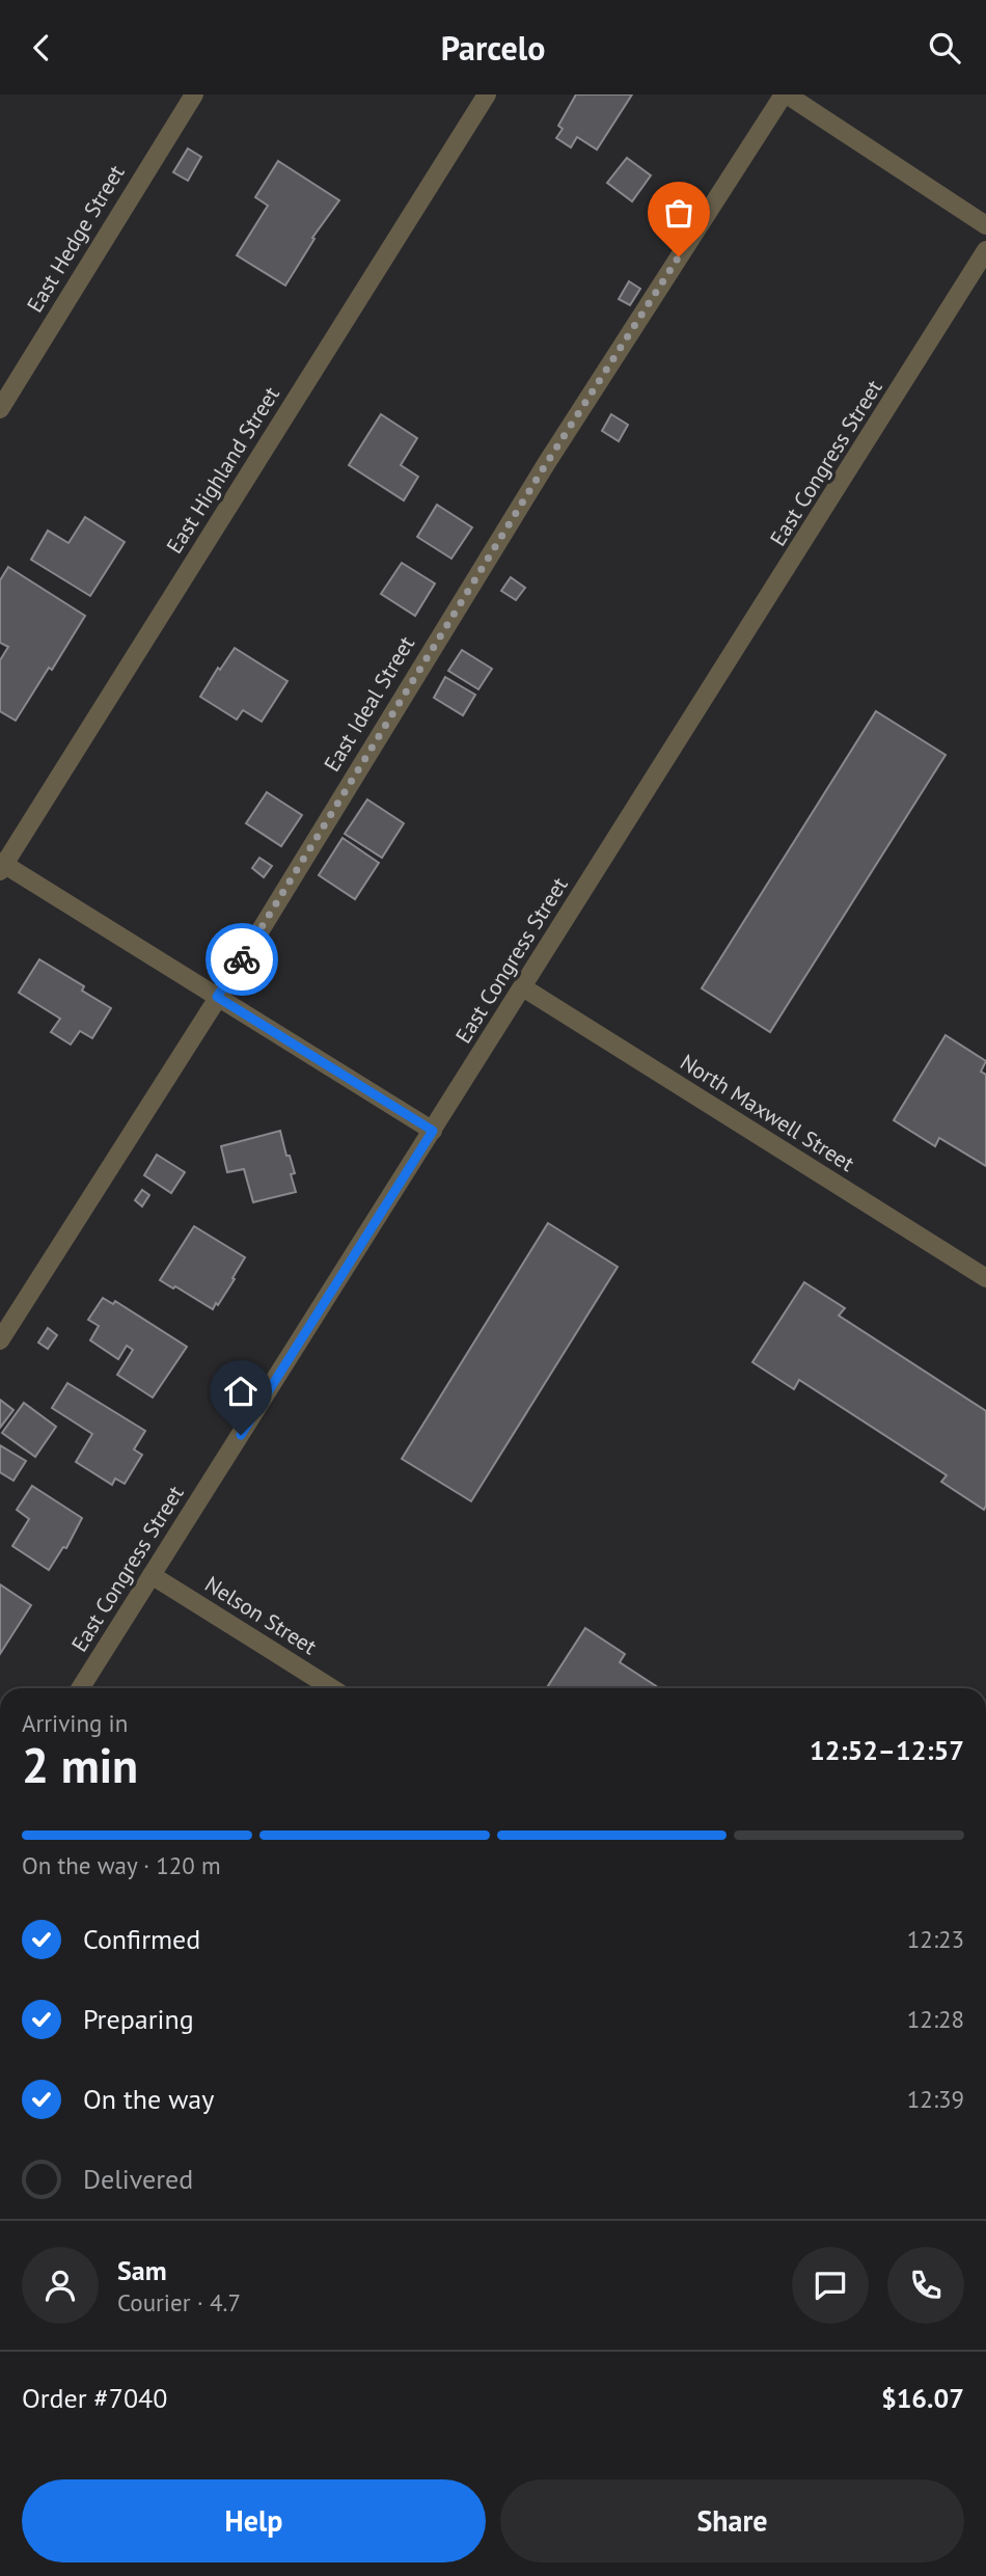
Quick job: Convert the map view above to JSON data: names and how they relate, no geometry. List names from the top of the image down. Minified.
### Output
{"streets":{"street":["East Hedge Street","East Congress Street","East Highland Street","East Ideal Street","North Maxwell Street","Nelson Street"]},"crossings":[["East Congress Street","North Maxwell Street"],["East Congress Street","Nelson Street"]],"page":{"header":"Parcelo","heading":["2 min","Arriving in","12:52–12:57"],"panel":["Sam","Courier · 4.7","Order #7040","$16.07"],"bar":"On the way · 120 m","list":[["Confirmed","12:23"],["Preparing","12:28"],["On the way","12:39"],"Delivered"],"buttons":["Help","Share"]}}
